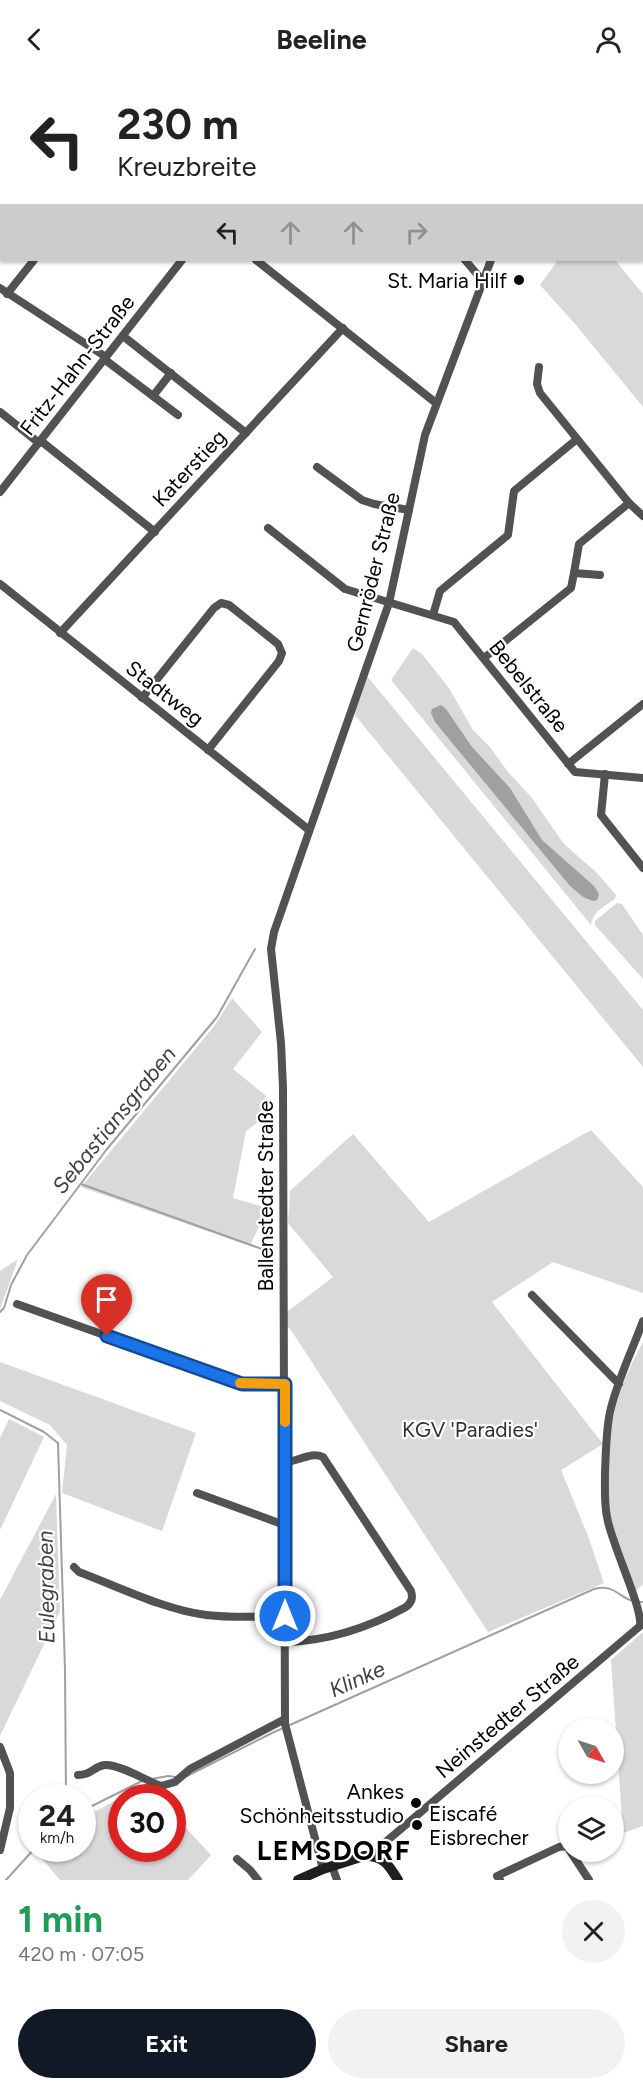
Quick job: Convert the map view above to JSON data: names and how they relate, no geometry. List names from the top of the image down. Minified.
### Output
{"streets":{"street":["Fritz-Hahn-Straße","Katerstieg","Gernröder Straße","Bebelstraße","Stadtweg","Ballenstedter Straße","Neinstedter Straße"]},"crossings":[["Katerstieg","Stadtweg"],["Gernröder Straße","Bebelstraße"],["Gernröder Straße","Stadtweg"],["Gernröder Straße","Ballenstedter Straße"]],"districts":["LEMSDORF"],"water":["Sebastiansgraben","Eulegraben","Klinke"],"parks":["KGV 'Paradies'"],"places":["St. Maria Hilf","Ankes Schönheitsstudio","Eiscafé Eisbrecher"],"north":"bottom right","page":{"header":"Beeline","turn":["230 m","Kreuzbreite"],"speed":"24 km/h","limit":"30","heading":["1 min","420 m · 07:05"],"buttons":["Exit","Share"]}}
